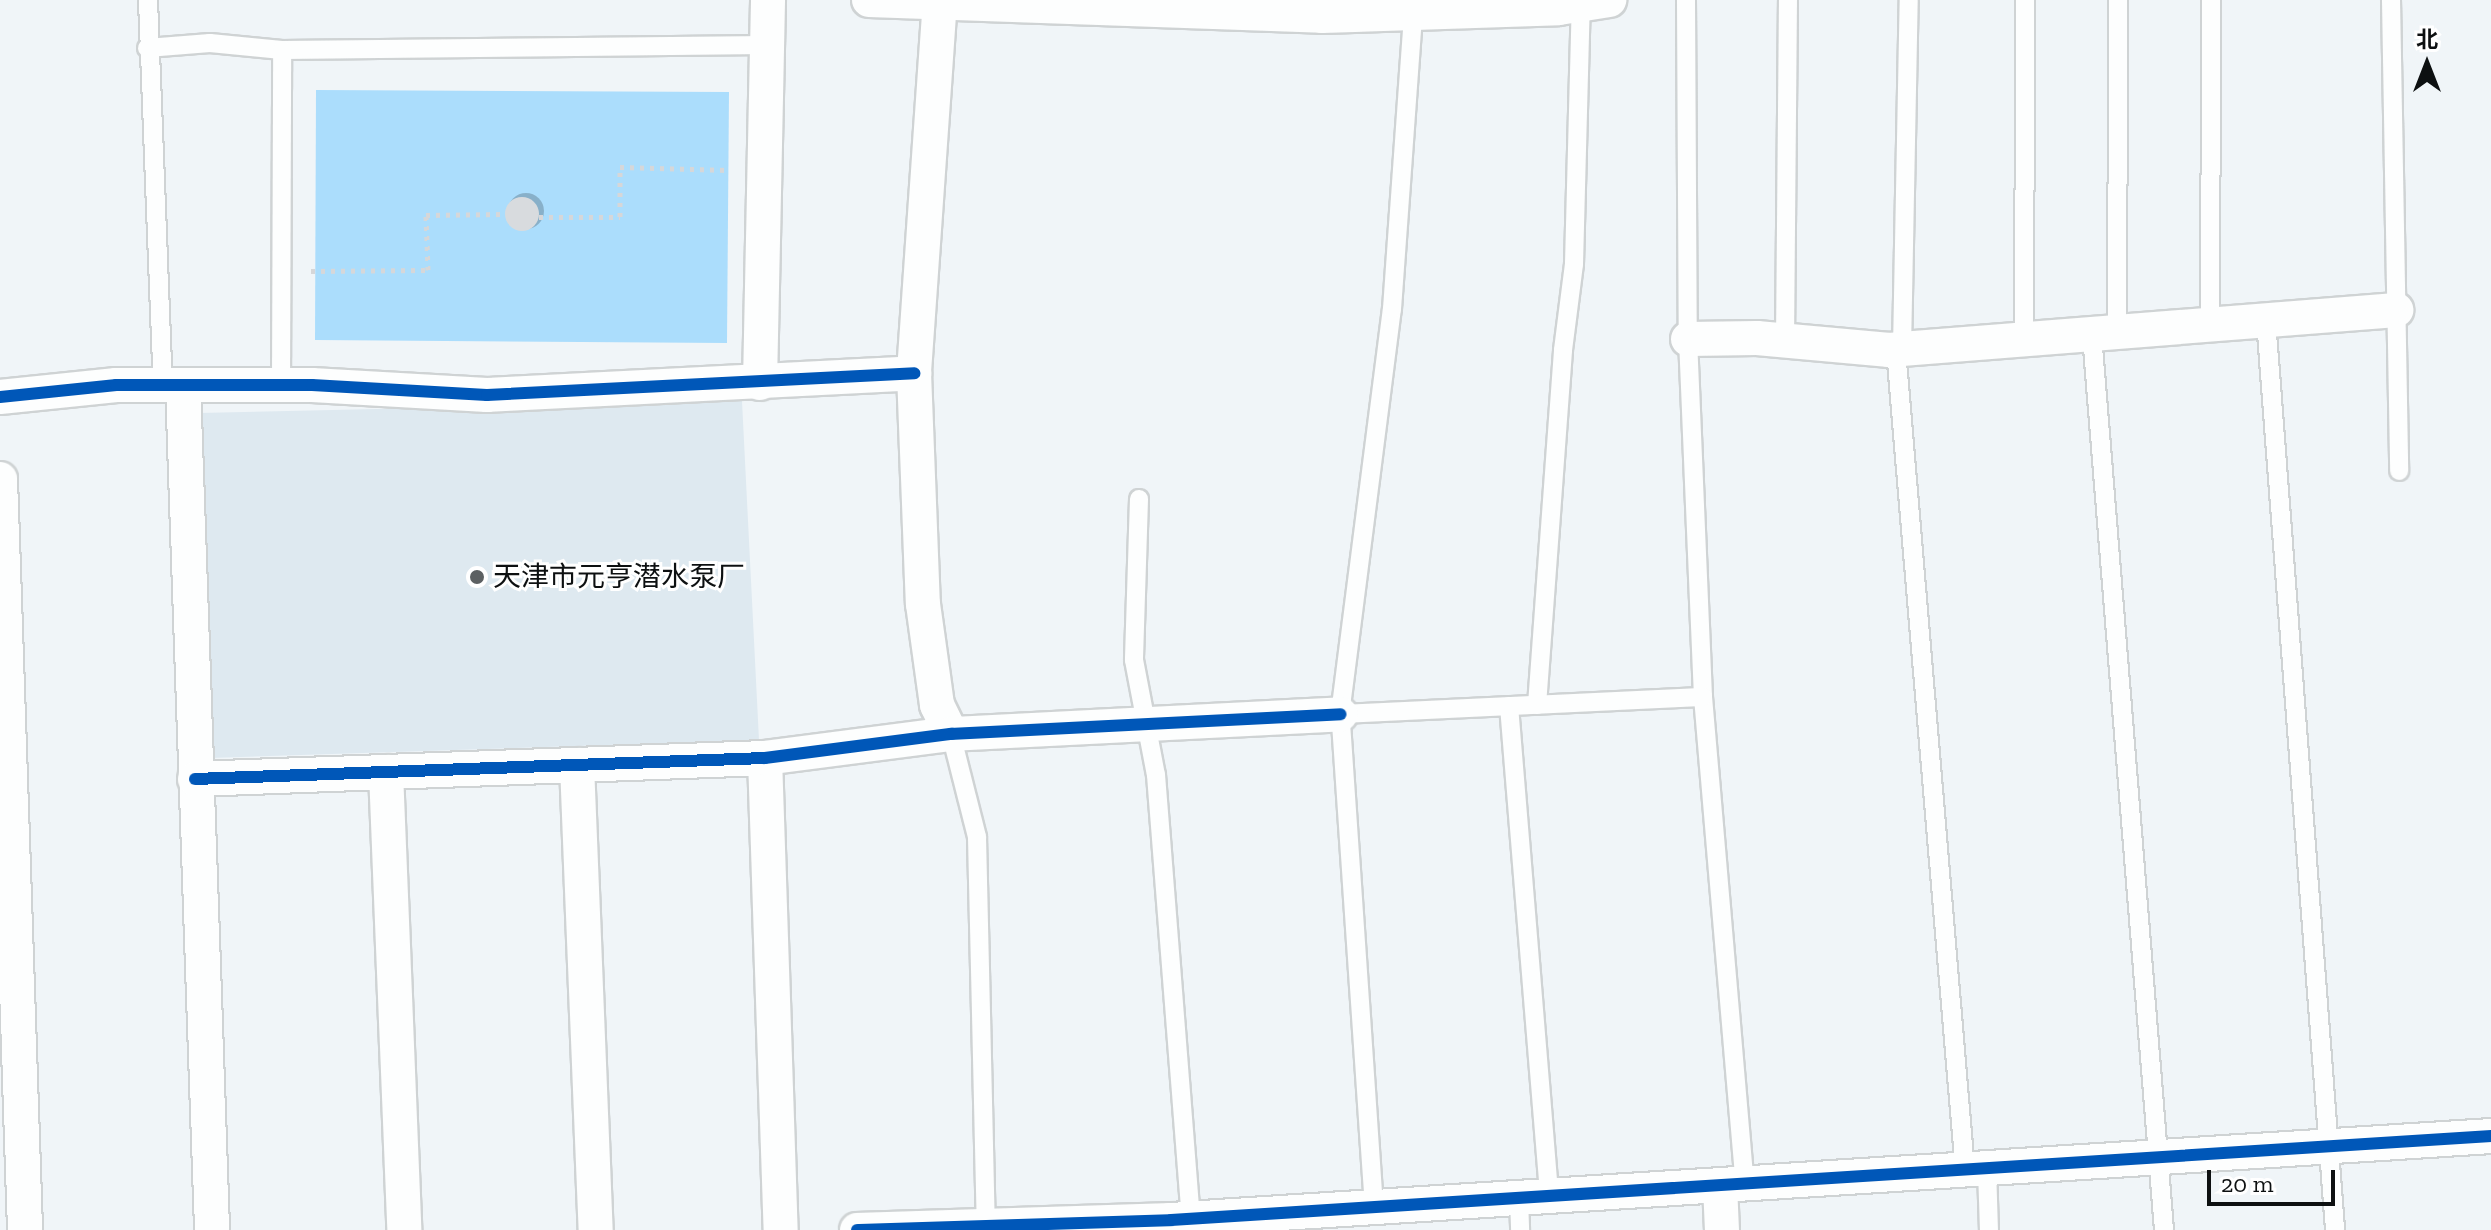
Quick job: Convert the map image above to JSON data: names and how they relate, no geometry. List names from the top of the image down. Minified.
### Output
{"places":["天津市元亨潜水泵厂"],"scale_bar":"20 m","north":"top"}
